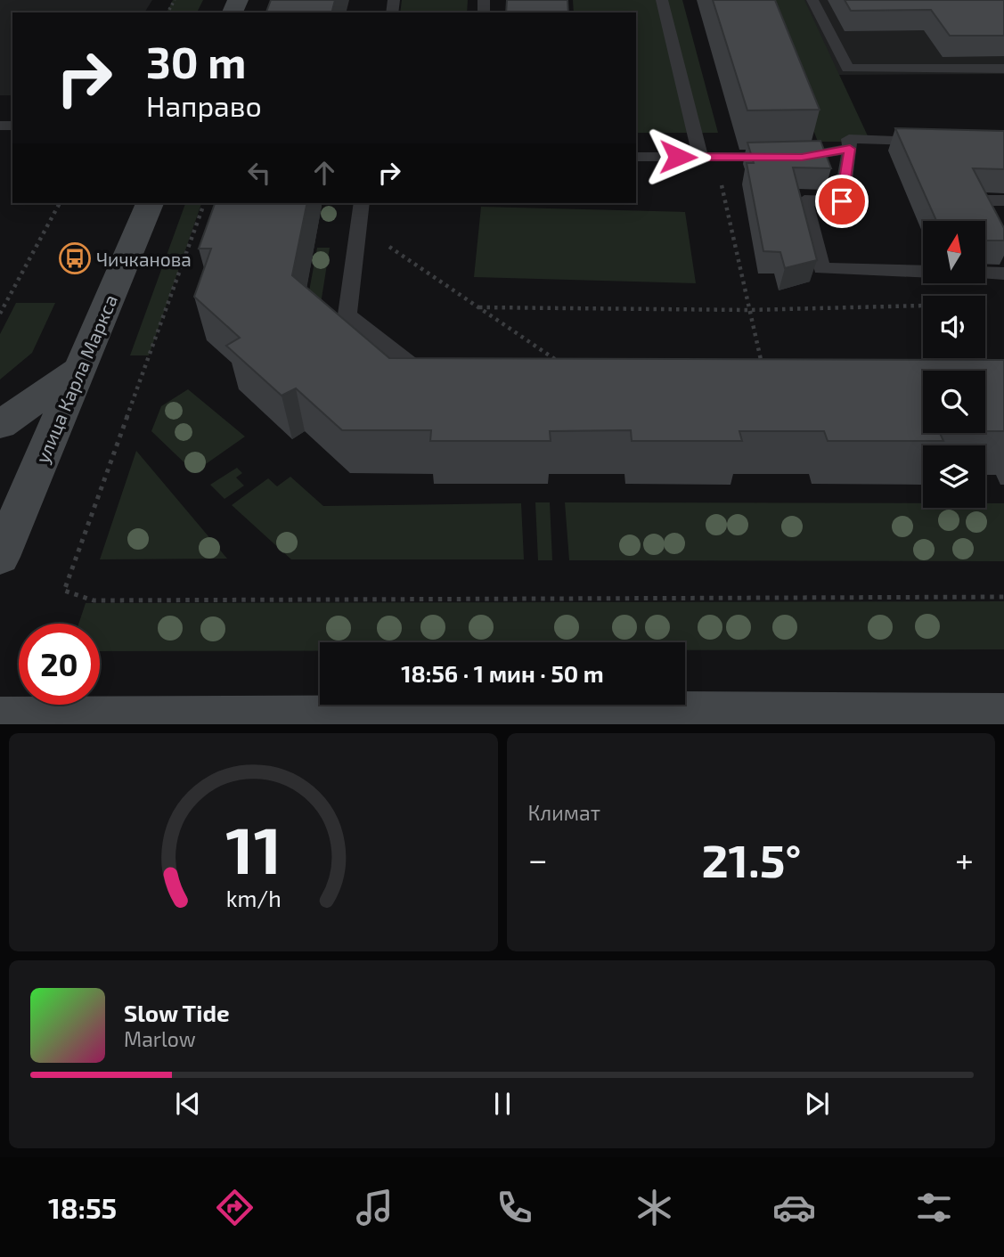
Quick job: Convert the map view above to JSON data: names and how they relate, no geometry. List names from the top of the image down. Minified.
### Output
{"streets":{"main road":["улица Карла Маркса"]},"places":{"bus stop":["Чичканова"]},"north":"top","page":{"turn":["30 m","Направо"],"limit":"20","trip":"18:56 · 1 мин · 50 m","tile":"Климат","heat":["−","21.5°","+"],"song":["Slow Tide","Marlow"],"tabs":"18:55","gauge":["11","km/h"]}}
